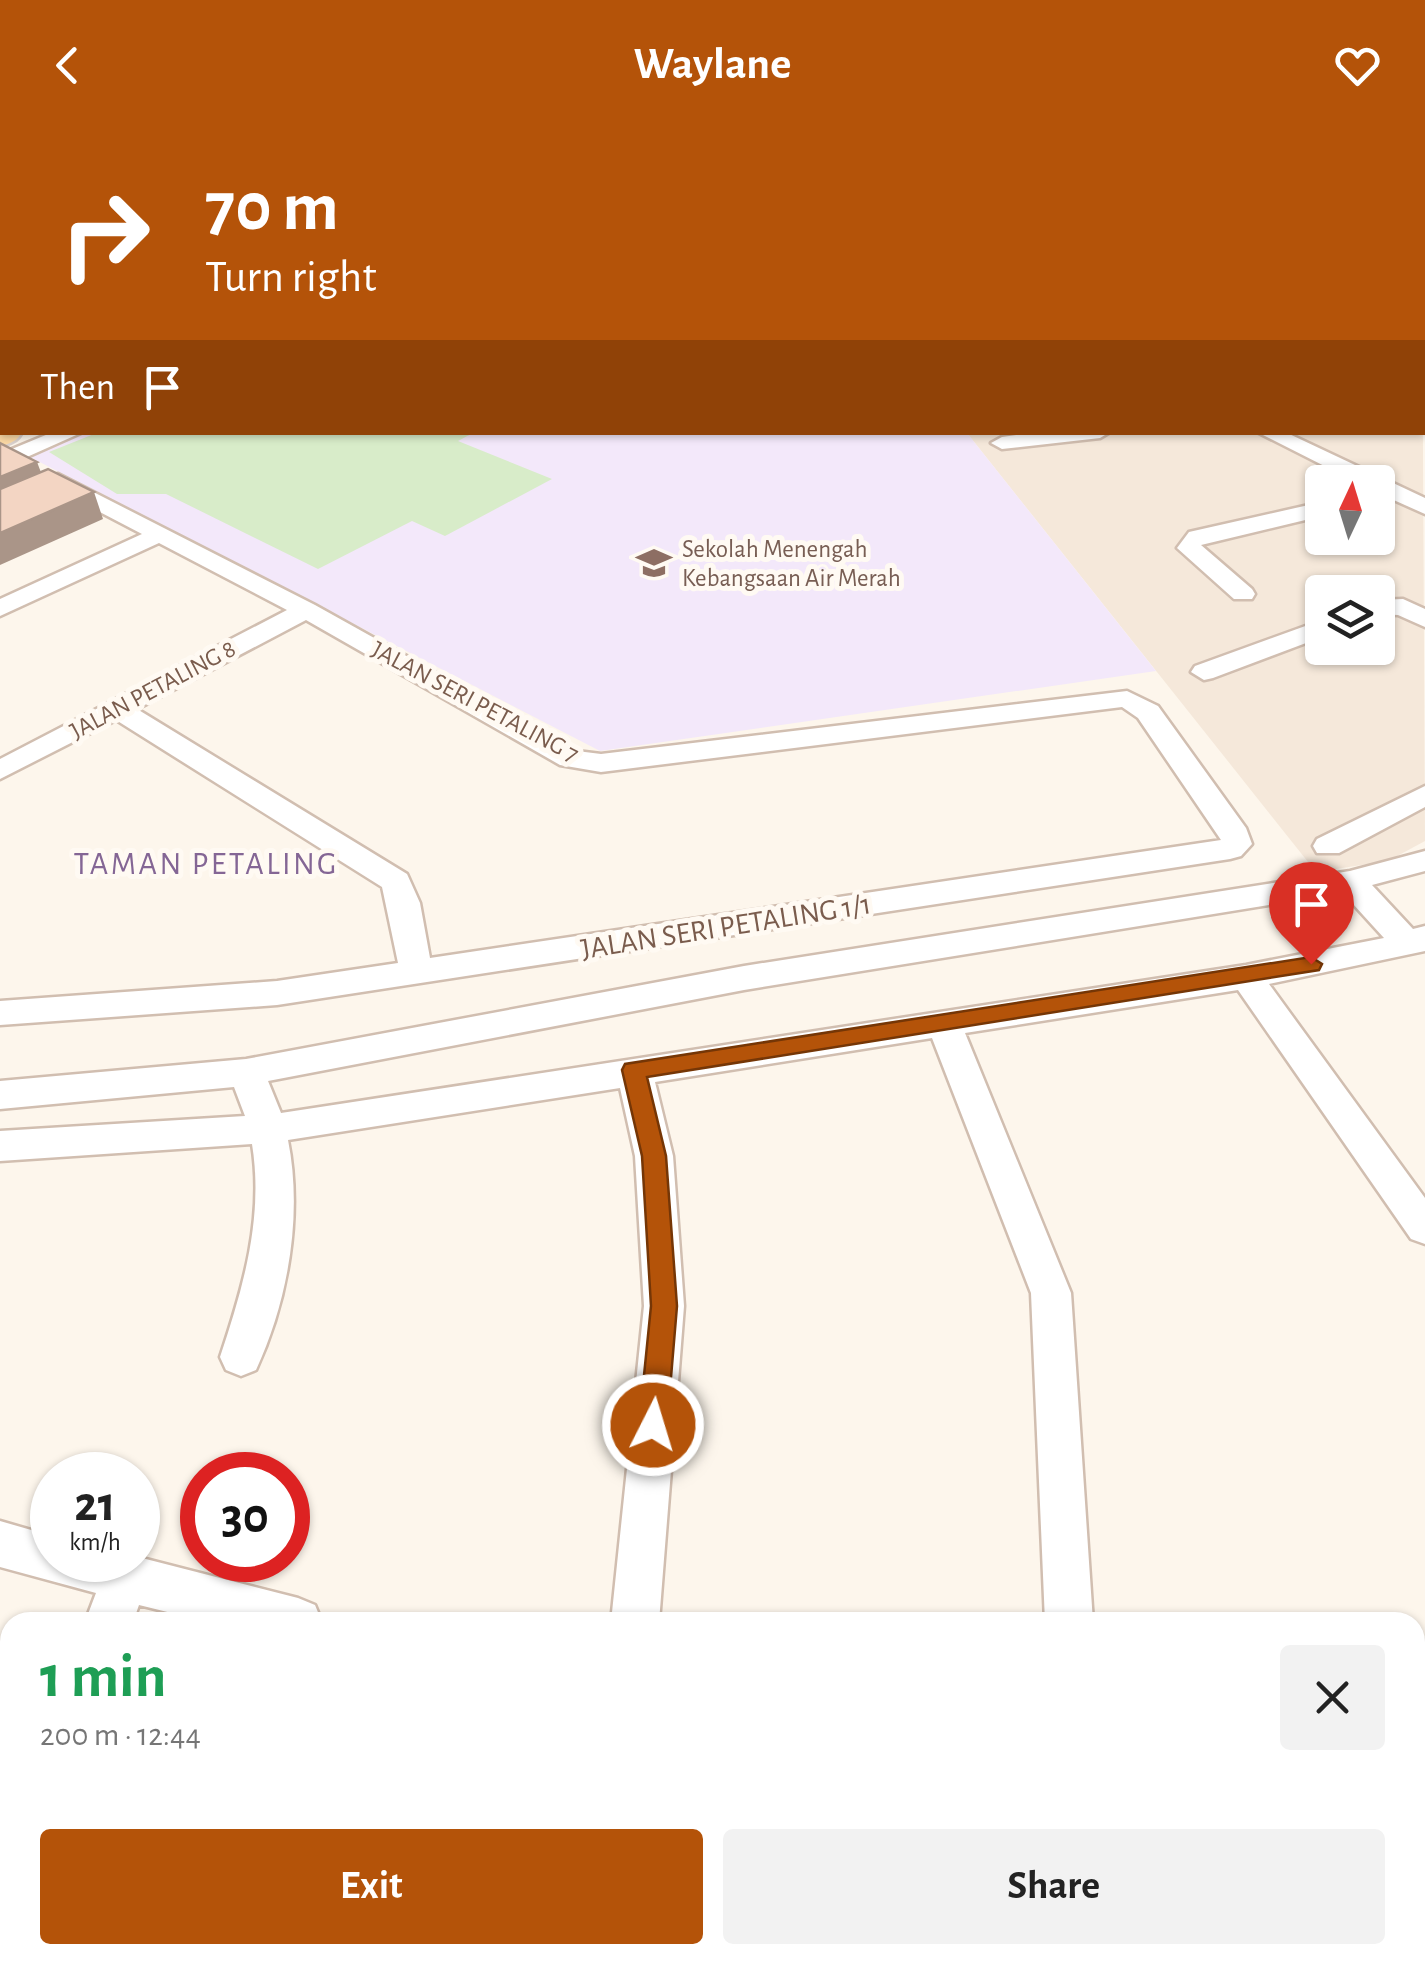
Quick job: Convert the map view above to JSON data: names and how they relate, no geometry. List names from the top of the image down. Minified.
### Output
{"streets":{"street":["JALAN PETALING 8","JALAN SERI PETALING 7","JALAN SERI PETALING 1/1"]},"crossings":[["JALAN PETALING 8","JALAN SERI PETALING 7"],["JALAN SERI PETALING 7","JALAN SERI PETALING 1/1"]],"districts":["TAMAN PETALING"],"places":{"school or university":["Sekolah Menengah Kebangsaan Air Merah"]},"north":"top","page":{"header":"Waylane","turn":["70 m","Turn right"],"then":"Then","speed":"21 km/h","limit":"30","heading":["1 min","200 m · 12:44"],"buttons":["Exit","Share"]}}
